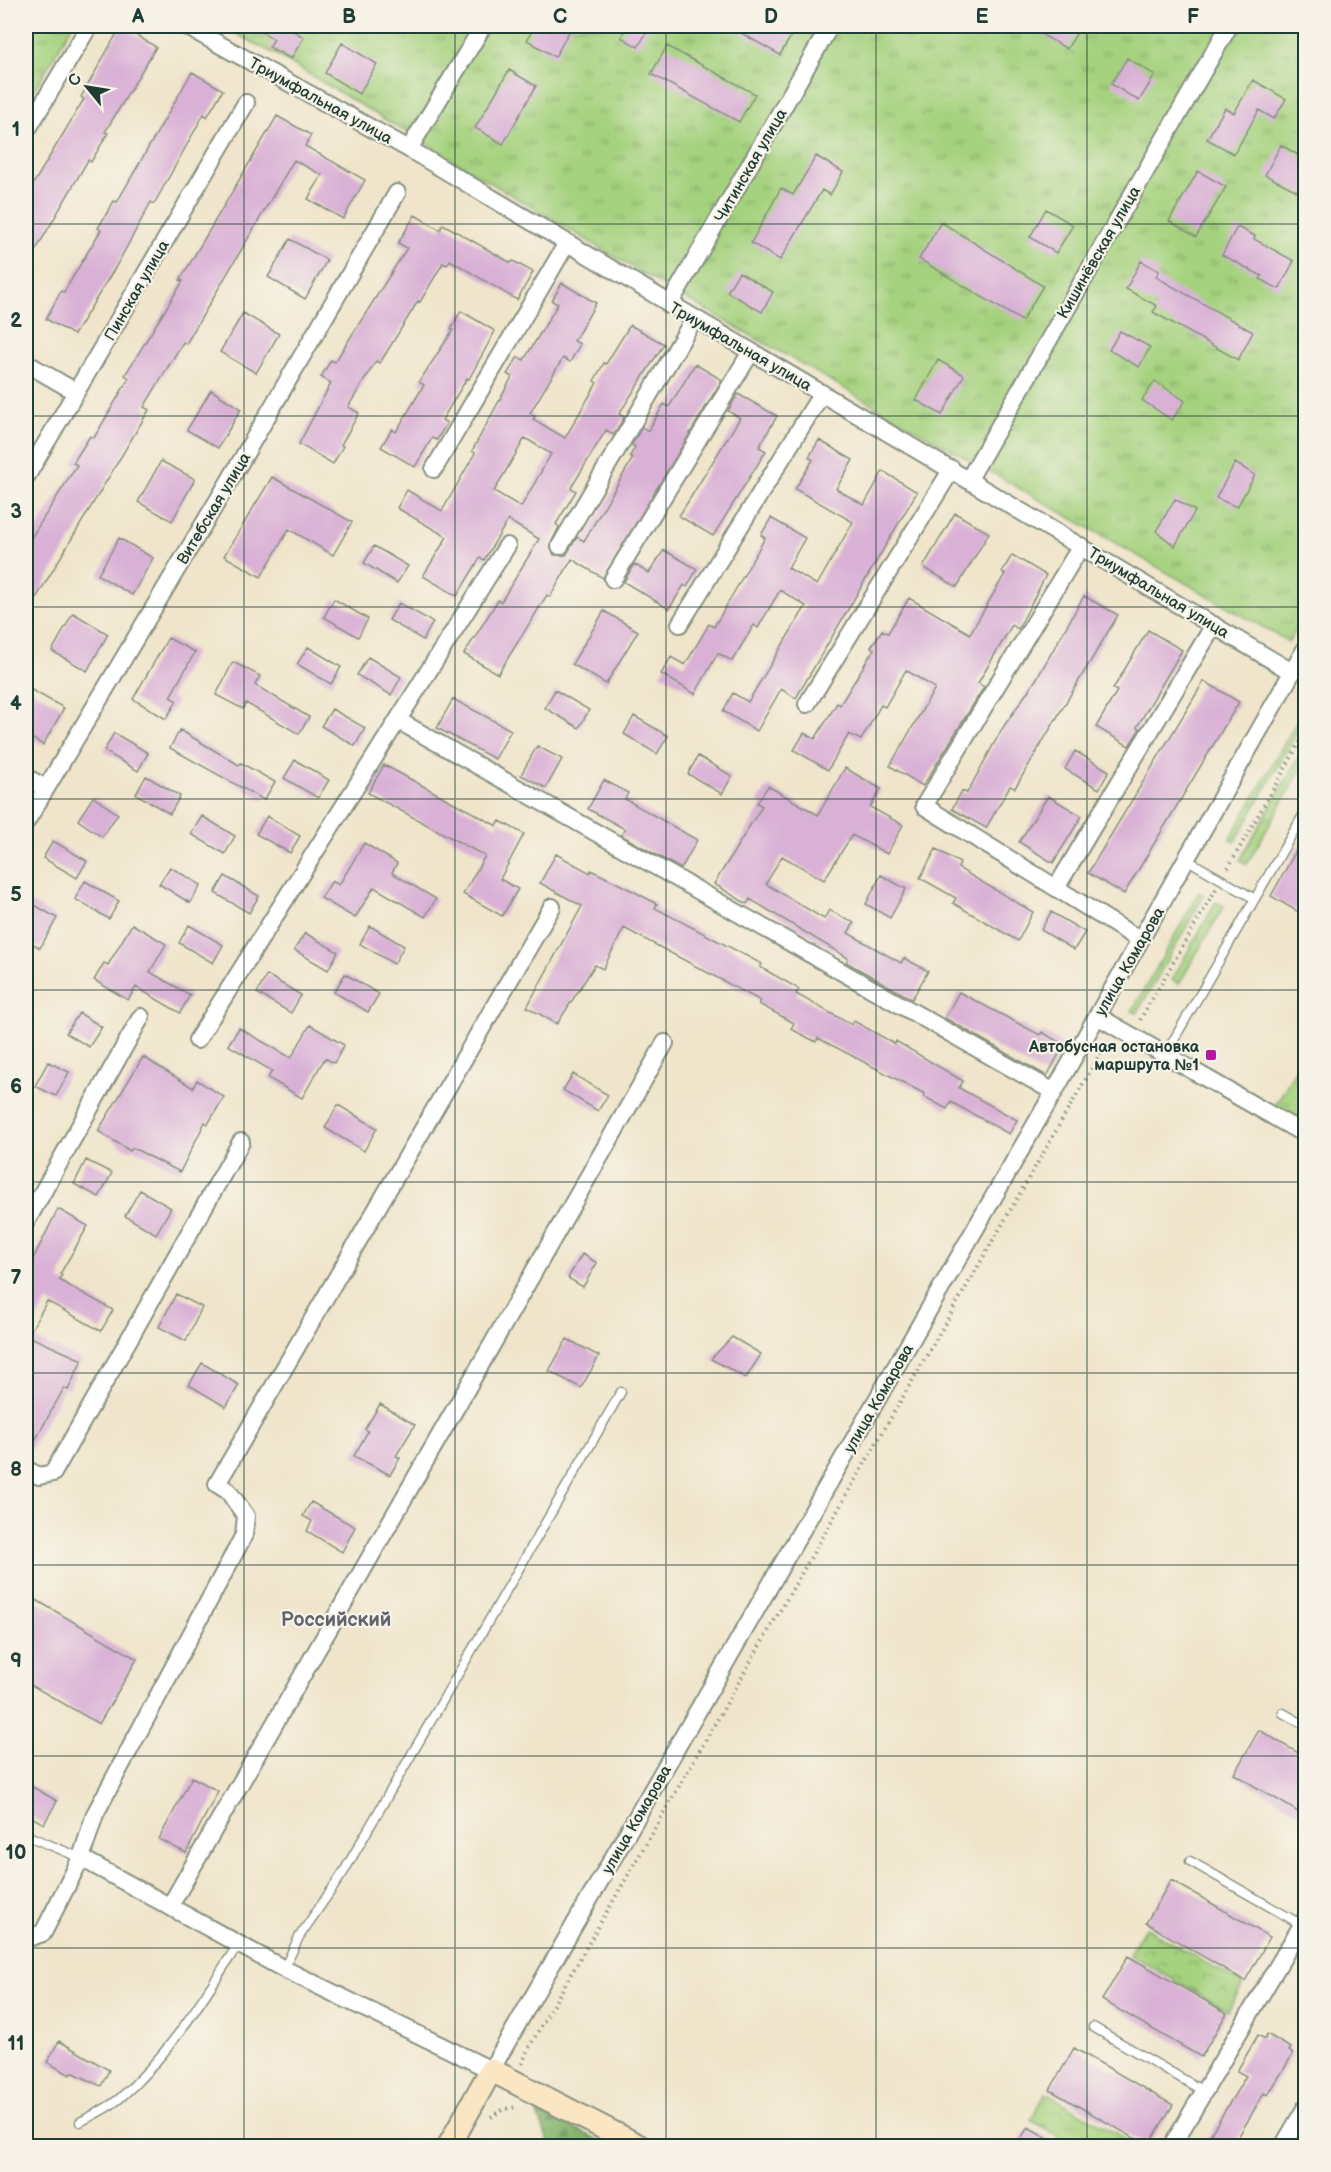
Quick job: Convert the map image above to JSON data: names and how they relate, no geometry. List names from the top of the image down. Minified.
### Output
{"streets":{"street":["Триумфальная улица","Читинская улица","Кишинёвская улица","Пинская улица","Витебская улица","улица Комарова"]},"crossings":[["Триумфальная улица","Читинская улица"],["Триумфальная улица","Кишинёвская улица"],["Триумфальная улица","улица Комарова"]],"districts":["Российский"],"places":{"transit":["Автобусная остановка маршрута №1"]},"north":"top left","grid":{"columns":["A","B","C","D","E","F"],"rows":["1","2","3","4","5","6","7","8","9","10","11"]}}
